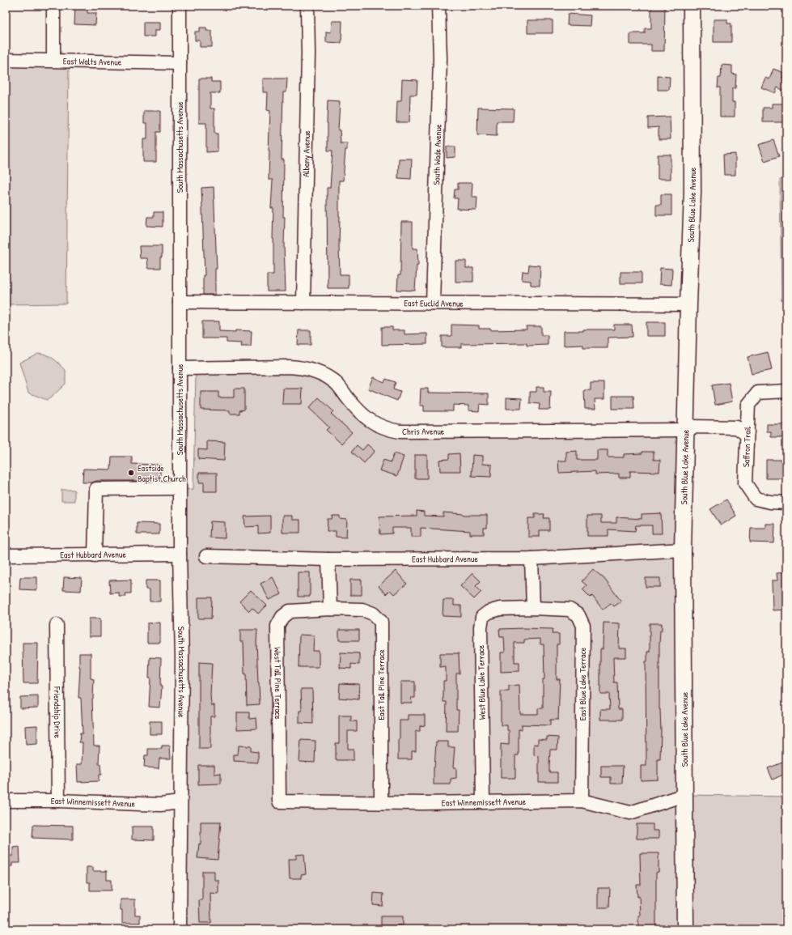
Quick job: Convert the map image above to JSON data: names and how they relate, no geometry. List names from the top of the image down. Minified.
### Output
{"streets":{"main road":["South Blue Lake Avenue"],"street":["East Walts Avenue","South Massachusetts Avenue","Albany Avenue","South Wade Avenue","East Euclid Avenue","Chris Avenue","Saffron Trail","East Hubbard Avenue","West Blue Lake Terrace","West Tall Pine Terrace","East Blue Lake Terrace","East Tall Pine Terrace","Friendship Drive","East Winnemissett Avenue"]},"crossings":[["East Walts Avenue","South Massachusetts Avenue"],["South Massachusetts Avenue","East Euclid Avenue"],["South Massachusetts Avenue","Chris Avenue"],["South Massachusetts Avenue","East Hubbard Avenue"],["South Massachusetts Avenue","East Winnemissett Avenue"],["Albany Avenue","East Euclid Avenue"],["South Wade Avenue","East Euclid Avenue"],["South Blue Lake Avenue","East Euclid Avenue"],["South Blue Lake Avenue","Chris Avenue"],["South Blue Lake Avenue","East Hubbard Avenue"],["South Blue Lake Avenue","East Winnemissett Avenue"],["Chris Avenue","Saffron Trail"],["West Blue Lake Terrace","East Blue Lake Terrace"],["West Blue Lake Terrace","East Winnemissett Avenue"],["West Tall Pine Terrace","East Tall Pine Terrace"],["West Tall Pine Terrace","East Winnemissett Avenue"],["East Blue Lake Terrace","East Winnemissett Avenue"],["East Tall Pine Terrace","East Winnemissett Avenue"],["Friendship Drive","East Winnemissett Avenue"]],"places":["Eastside Baptist Church"]}
